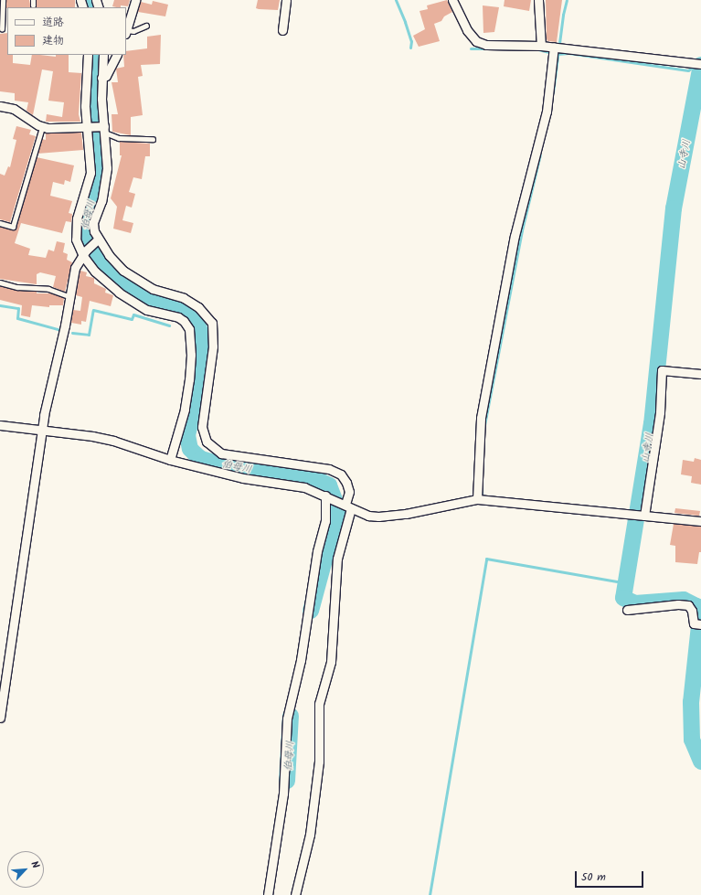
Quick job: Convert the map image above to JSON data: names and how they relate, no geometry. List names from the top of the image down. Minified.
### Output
{"water":["山寺川","伯母川"],"legend":["道路","建物"],"scale_bar":"50 m","north":"top right"}
